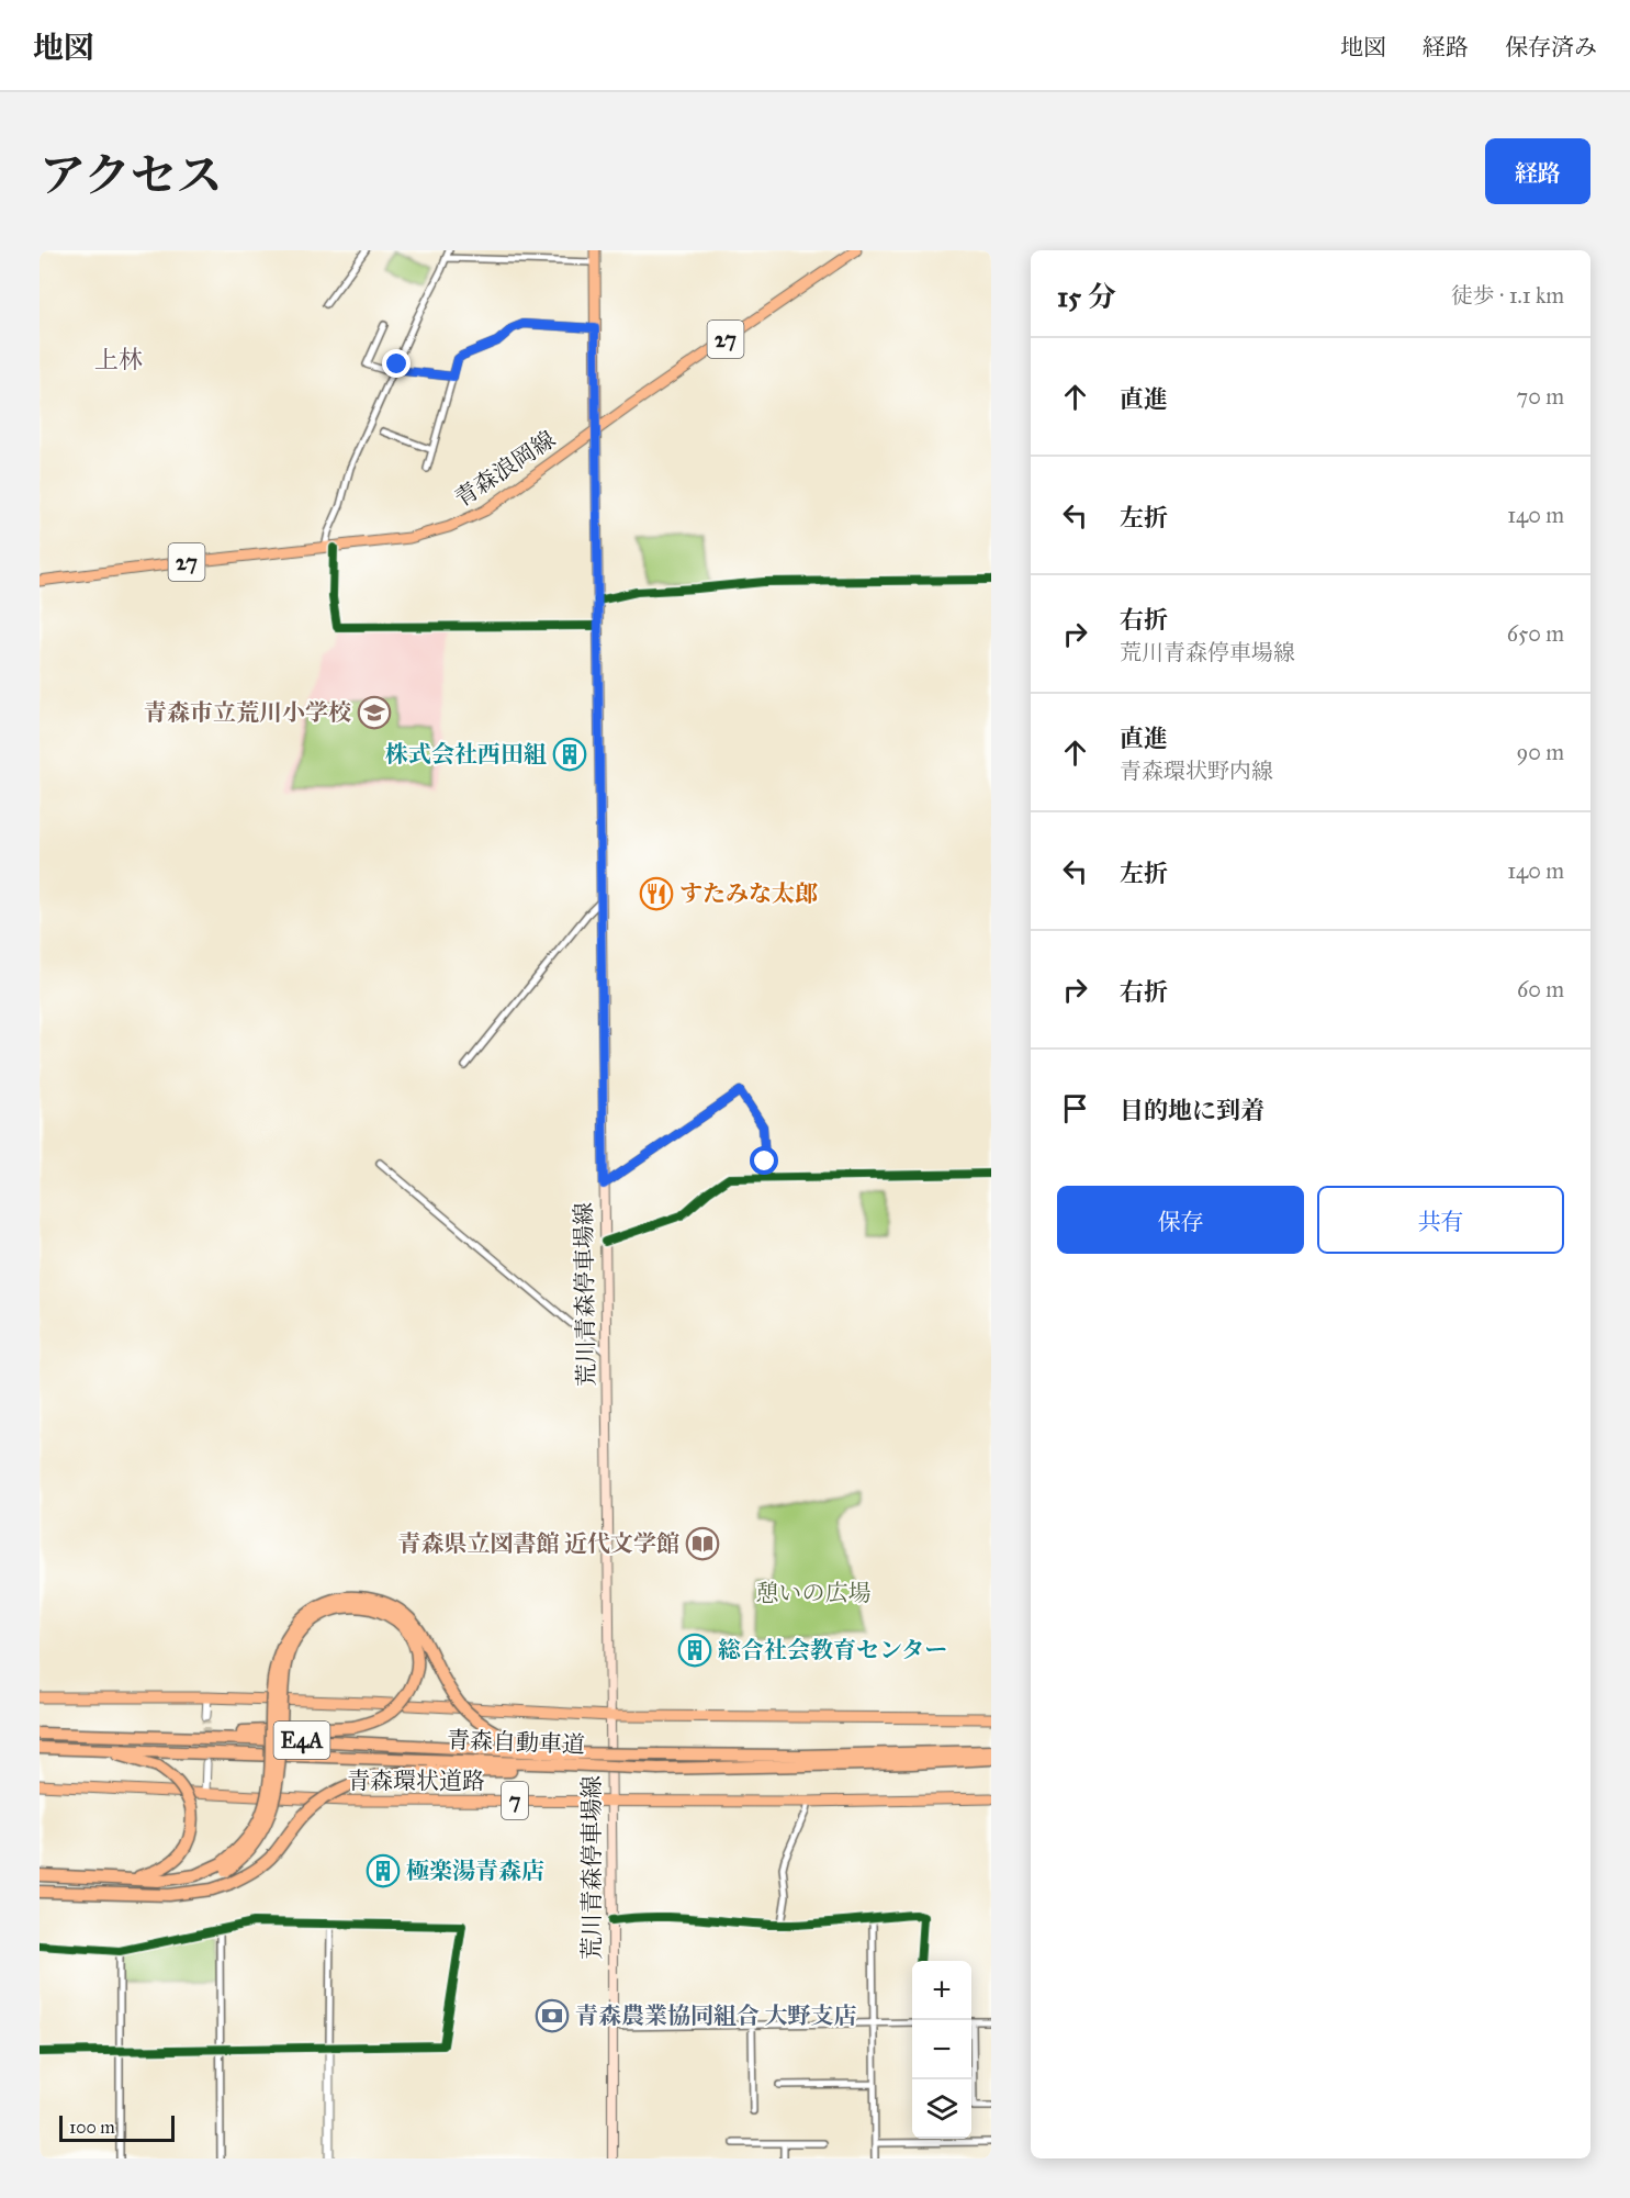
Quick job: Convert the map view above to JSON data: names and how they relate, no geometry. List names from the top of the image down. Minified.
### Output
{"streets":{"highway":["E4A","青森自動車道"],"main road":["27","青森浪岡線","荒川青森停車場線","青森環状道路","7"]},"crossings":[["青森浪岡線","荒川青森停車場線"],["荒川青森停車場線","青森環状道路"]],"districts":["上林"],"parks":["憩いの広場"],"places":{"school or university":["青森市立荒川小学校"],"building":["株式会社西田組","総合社会教育センター","極楽湯青森店"],"restaurant":["すたみな太郎"],"library":["青森県立図書館 近代文学館"],"bank":["青森農業協同組合 大野支店"]},"scale_bar":"100 m","page":{"header":"地図","nav":["地図","経路","保存済み"],"title":"アクセス","buttons":["経路",["保存","共有"]],"heading":["15 分","徒歩 · 1.1 km"],"list":[["直進","70 m"],["左折","140 m"],["右折","荒川青森停車場線","650 m"],["直進","青森環状野内線","90 m"],["左折","140 m"],["右折","60 m"],"目的地に到着"],"map_buttons":["+","−"],"scale":"100 m"}}
